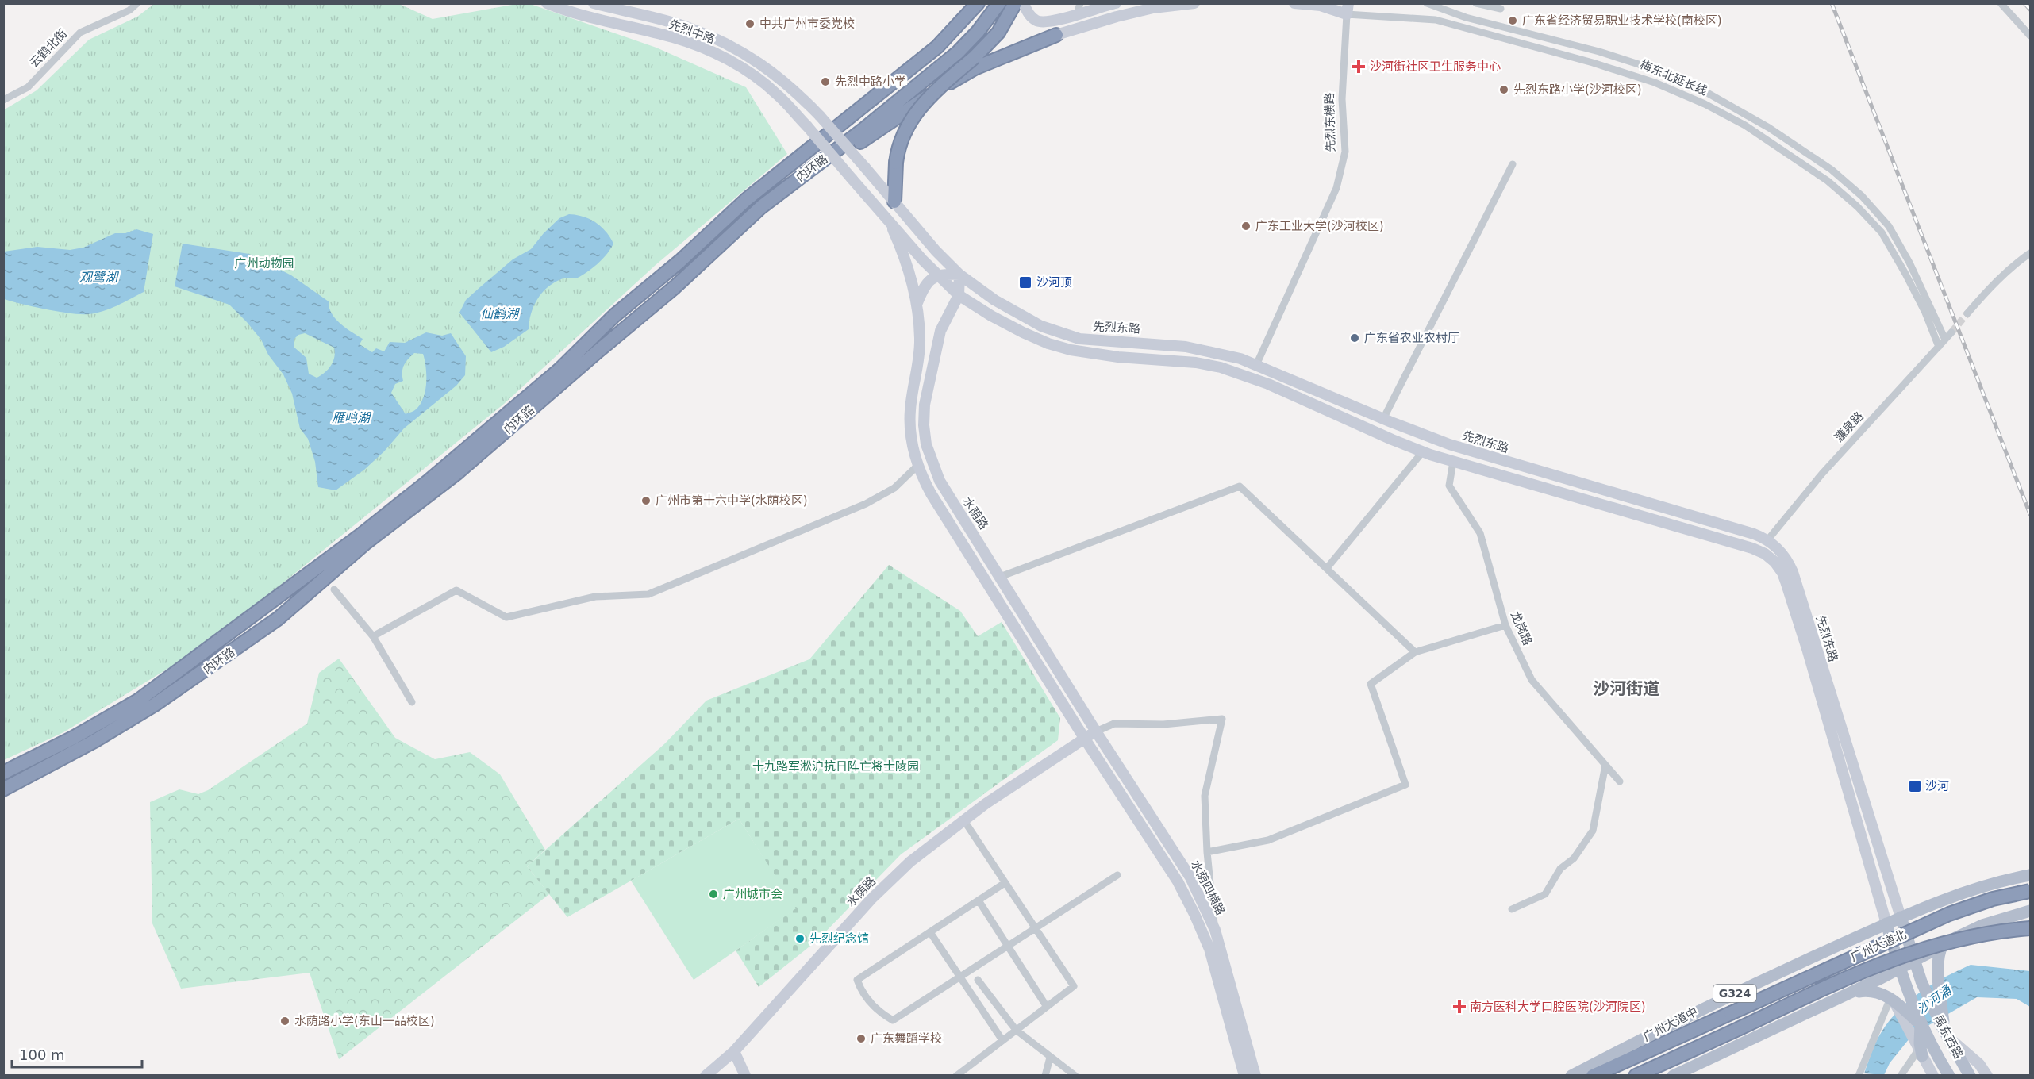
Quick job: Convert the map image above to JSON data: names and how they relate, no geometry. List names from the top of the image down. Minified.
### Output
{"streets":{"highway":["内环路","广州大道北","广州大道中"],"main road":["G324","禺东西路"],"street":["先烈中路","云鹤北街","梅东北延长线","先烈东横路","先烈东路","濂泉路","水荫路","龙岗路","水荫四横路"]},"crossings":[["先烈中路","先烈东路"],["梅东北延长线","先烈东横路"],["梅东北延长线","濂泉路"],["先烈东横路","先烈东路"],["先烈东路","濂泉路"],["先烈东路","水荫路"],["先烈东路","龙岗路"],["先烈东路","广州大道北"],["先烈东路","广州大道中"],["先烈东路","禺东西路"],["水荫路","水荫四横路"],["广州大道北","广州大道中"],["广州大道北","禺东西路"],["广州大道中","禺东西路"]],"districts":["沙河街道"],"water":["观鹭湖","仙鹤湖","雁鸣湖","沙河涌"],"parks":["广州动物园","十九路军淞沪抗日阵亡将士陵园"],"places":{"other":["广东省经济贸易职业技术学校(南校区)","中共广州市委党校","先烈中路小学","先烈东路小学(沙河校区)","广东工业大学(沙河校区)","广东省农业农村厅","广州市第十六中学(水荫校区)","广州城市会","先烈纪念馆","水荫路小学(东山一品校区)","广东舞蹈学校"],"health":["沙河街社区卫生服务中心","南方医科大学口腔医院(沙河院区)"],"transit":["沙河顶","沙河"]},"scale_bar":"100 m"}
